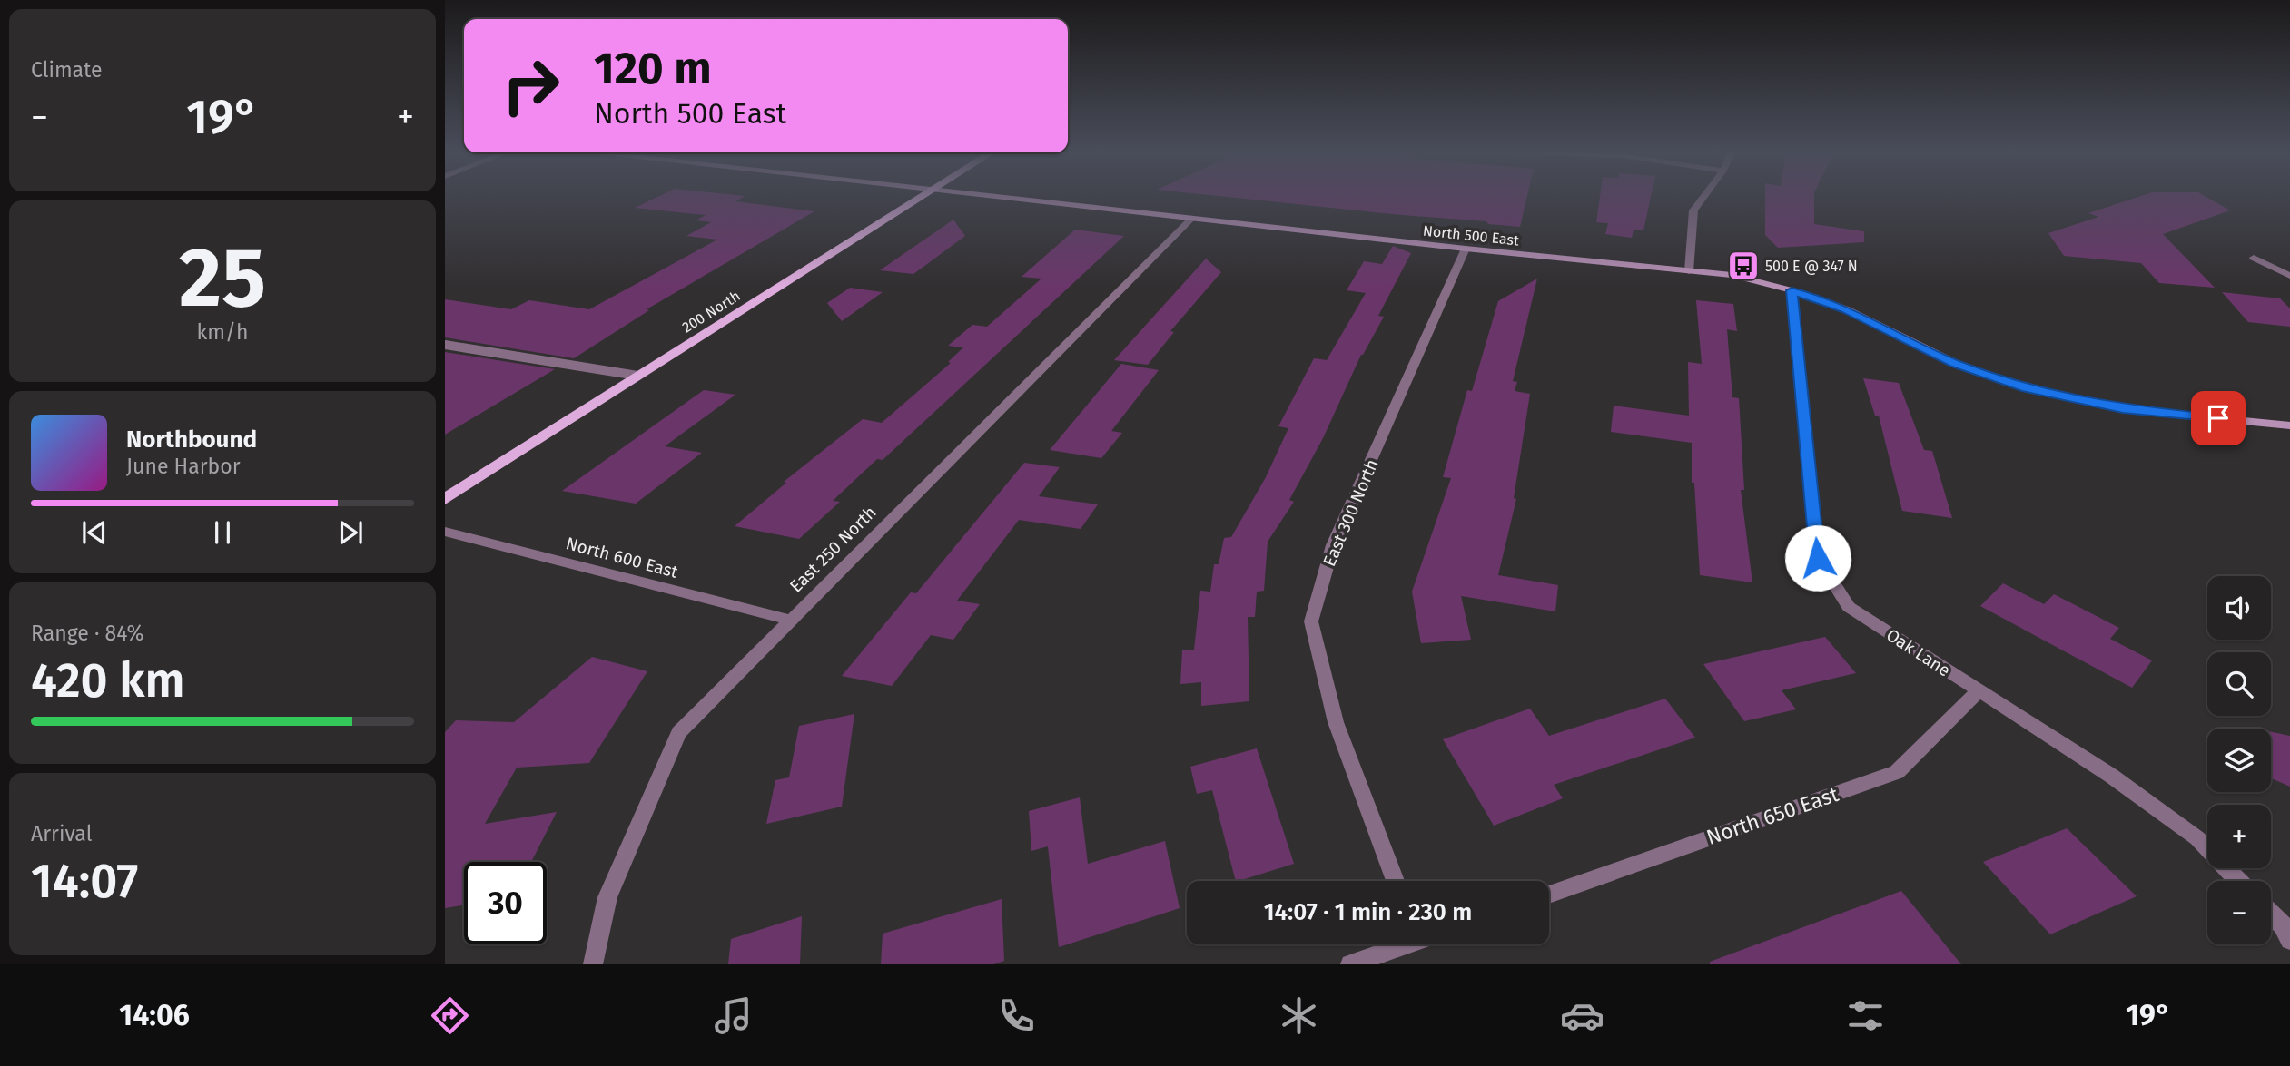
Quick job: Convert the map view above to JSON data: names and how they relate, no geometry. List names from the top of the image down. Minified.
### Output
{"streets":{"main road":["200 North"],"street":["North 500 East","East 300 North","East 250 North","North 600 East","Oak Lane","North 650 East"]},"crossings":[["North 500 East","East 300 North"],["North 500 East","East 250 North"],["North 500 East","Oak Lane"],["East 250 North","North 600 East"],["Oak Lane","North 650 East"]],"places":{"bus stop":["500 E @ 347 N"]},"page":{"tile":["Climate",["25","km/h"],["Range · 84%","420 km"],["Arrival","14:07"]],"turn":["120 m","North 500 East"],"heat":["−","19°","+"],"song":["Northbound","June Harbor"],"map_buttons":["+","−"],"limit":"30","trip":"14:07 · 1 min · 230 m","tabs":["14:06","19°"]}}
